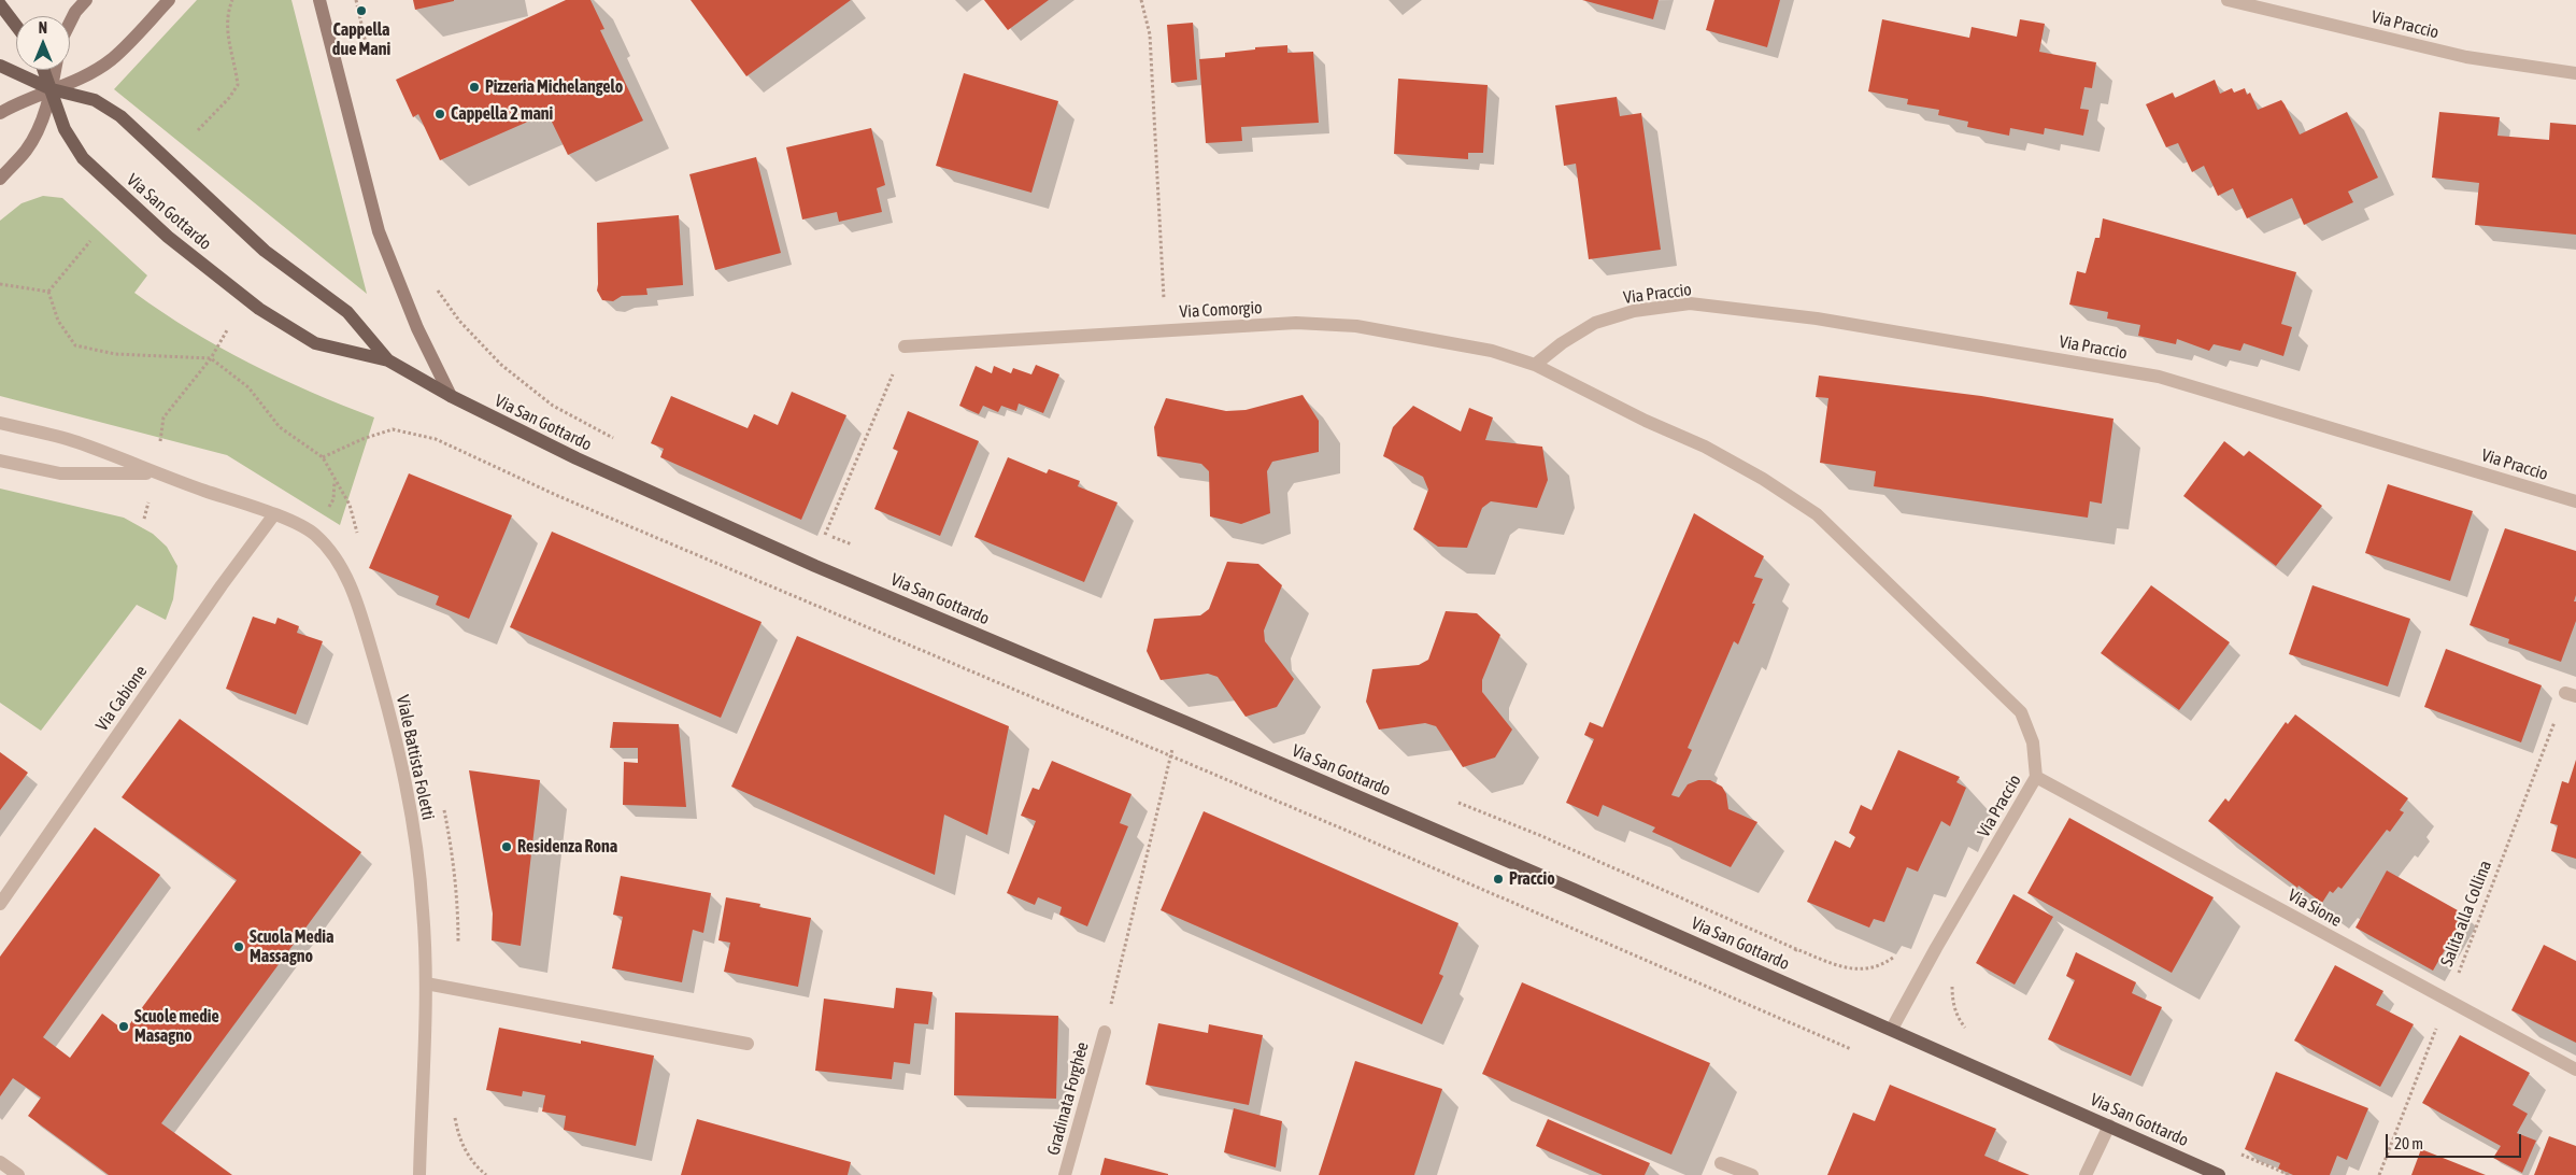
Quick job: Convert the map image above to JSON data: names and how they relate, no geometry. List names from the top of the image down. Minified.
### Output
{"streets":{"main road":["Via San Gottardo"],"street":["Via Praccio","Via Comorgio","Via Cabione","Viale Battista Foletti","Via Sione","Gradinata Forghèe"],"path":["Salita alla Collina"]},"crossings":[["Via Praccio","Via San Gottardo"],["Via Praccio","Via Comorgio"],["Via Praccio","Via Sione"],["Via Cabione","Viale Battista Foletti"],["Via Sione","Salita alla Collina"]],"places":["Cappella due Mani","Pizzeria Michelangelo","Cappella 2 mani","Residenza Rona","Praccio","Scuola Media Massagno","Scuole medie Masagno"],"scale_bar":"20 m","north":"top"}
